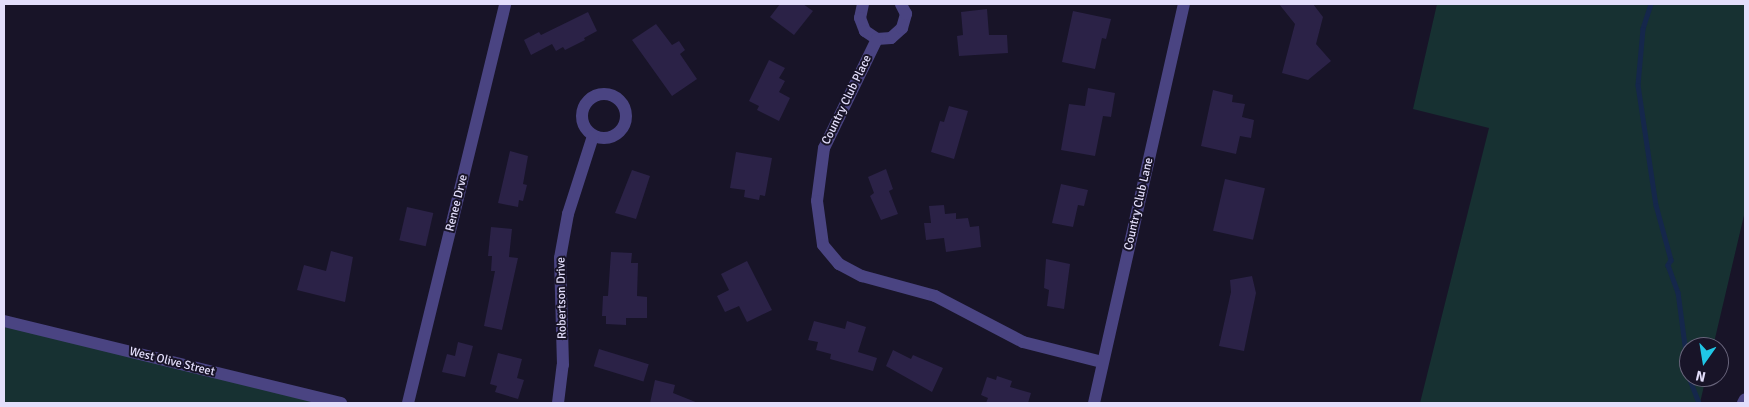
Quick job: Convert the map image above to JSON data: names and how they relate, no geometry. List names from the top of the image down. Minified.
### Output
{"streets":{"street":["Country Club Place","Renee Drve","Country Club Lane","Robertson Drive","West Olive Street"]},"crossings":[["Country Club Place","Country Club Lane"]],"north":"bottom"}
